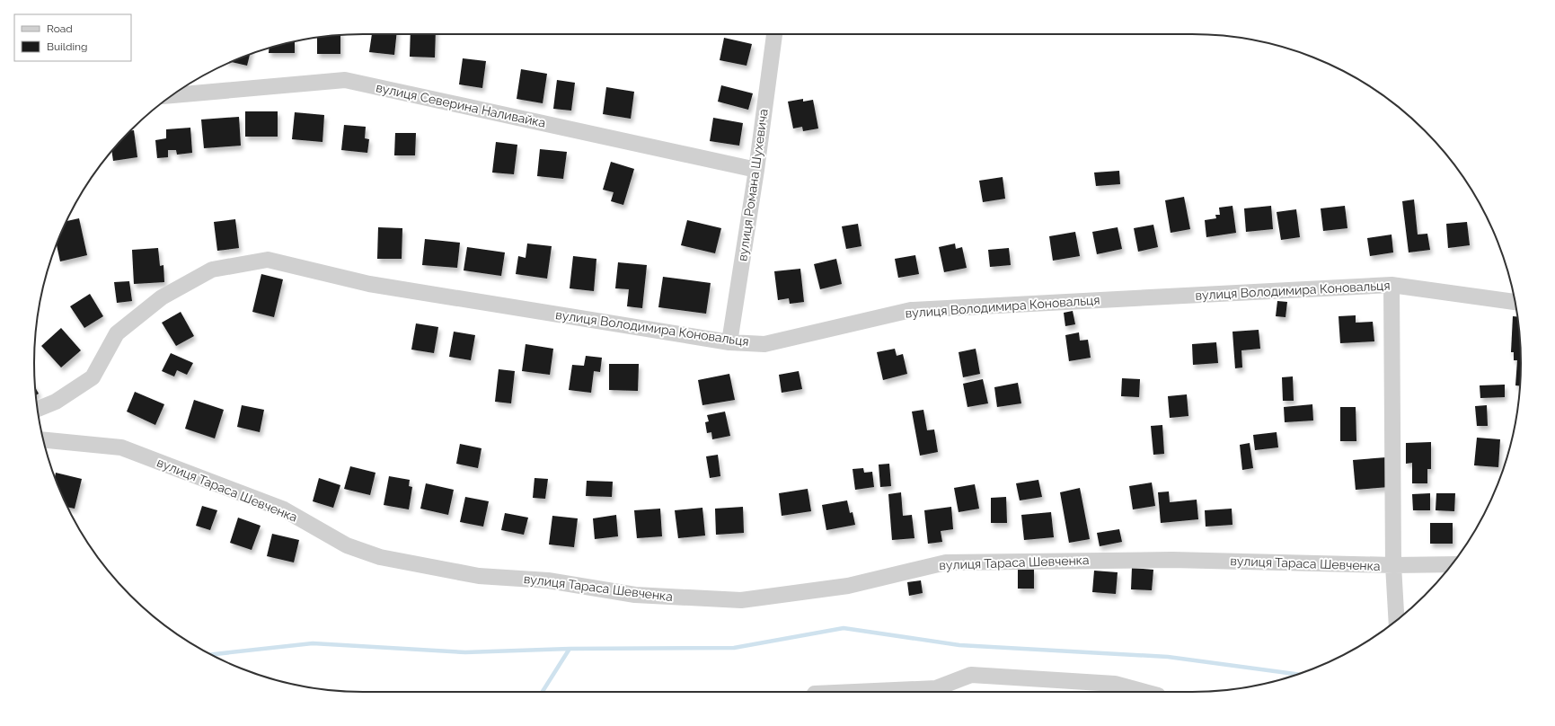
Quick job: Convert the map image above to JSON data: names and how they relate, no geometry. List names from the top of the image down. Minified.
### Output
{"streets":{"street":["вулиця Северина Наливайка","вулиця Романа Шухевича","вулиця Володимира Коновальця","вулиця Тараса Шевченка"]},"crossings":[["вулиця Северина Наливайка","вулиця Романа Шухевича"],["вулиця Романа Шухевича","вулиця Володимира Коновальця"]],"legend":["Road","Building"]}
